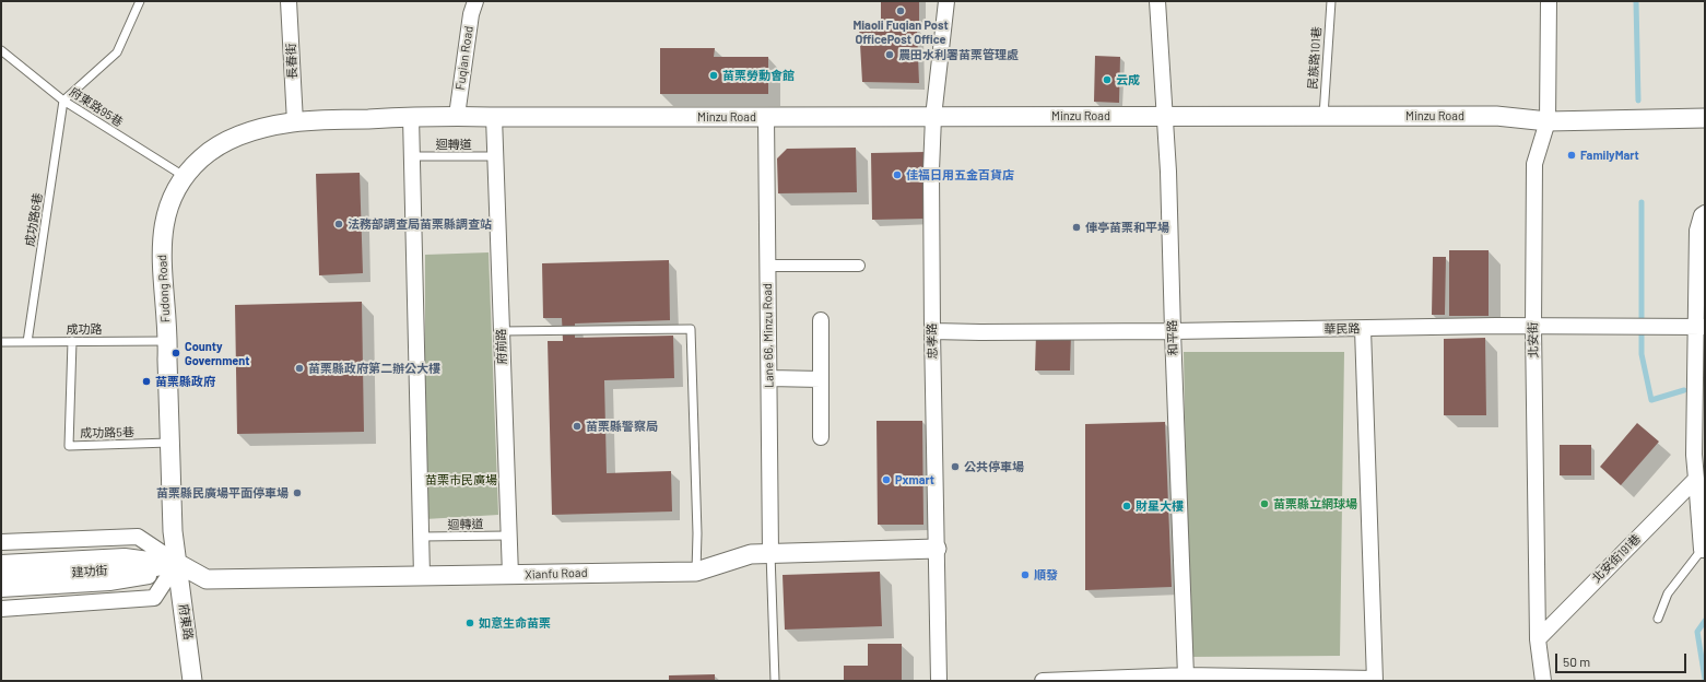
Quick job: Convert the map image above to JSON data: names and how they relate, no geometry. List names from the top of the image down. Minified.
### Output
{"streets":{"street":["Fuqian Road","長春街","Minzu Road","Fudong Road","華民路","Lane 66, Minzu Road","和平路","北安街","忠孝路","府前路","北安街191巷","建功街","Xianfu Road","府東路"],"lane":["民族路101巷","府東路95巷","迴轉道","成功路6巷","成功路","成功路5巷"]},"crossings":[["Fuqian Road","Minzu Road"],["Fuqian Road","Fudong Road"],["民族路101巷","Minzu Road"],["長春街","Fudong Road"],["府東路95巷","成功路6巷"],["府東路95巷","Fudong Road"],["Minzu Road","Fudong Road"],["Minzu Road","Lane 66, Minzu Road"],["Minzu Road","和平路"],["Minzu Road","北安街"],["Minzu Road","忠孝路"],["Minzu Road","府前路"],["迴轉道","府前路"],["成功路6巷","成功路"],["Fudong Road","成功路"],["Fudong Road","成功路5巷"],["Fudong Road","建功街"],["Fudong Road","Xianfu Road"],["Fudong Road","府東路"],["成功路","成功路5巷"],["華民路","和平路"],["華民路","北安街"],["華民路","忠孝路"],["Lane 66, Minzu Road","Xianfu Road"],["北安街","北安街191巷"],["忠孝路","Xianfu Road"],["府前路","Xianfu Road"],["建功街","Xianfu Road"],["建功街","府東路"],["Xianfu Road","府東路"]],"parks":["苗栗市民廣場"],"places":["Miaoli Fuqian Post OfficePost Office","農田水利署苗栗管理處","苗栗勞動會館","云成","FamilyMart","佳福日用五金百貨店","法務部調查局苗栗縣調查站","俥亭苗栗和平場","County Government","苗栗縣政府第二辦公大樓","苗栗縣政府","苗栗縣警察局","公共停車場","Pxmart","苗栗縣民廣場平面停車場","苗栗縣立網球場","財星大樓","順發","如意生命苗栗"],"scale_bar":"50 m"}
